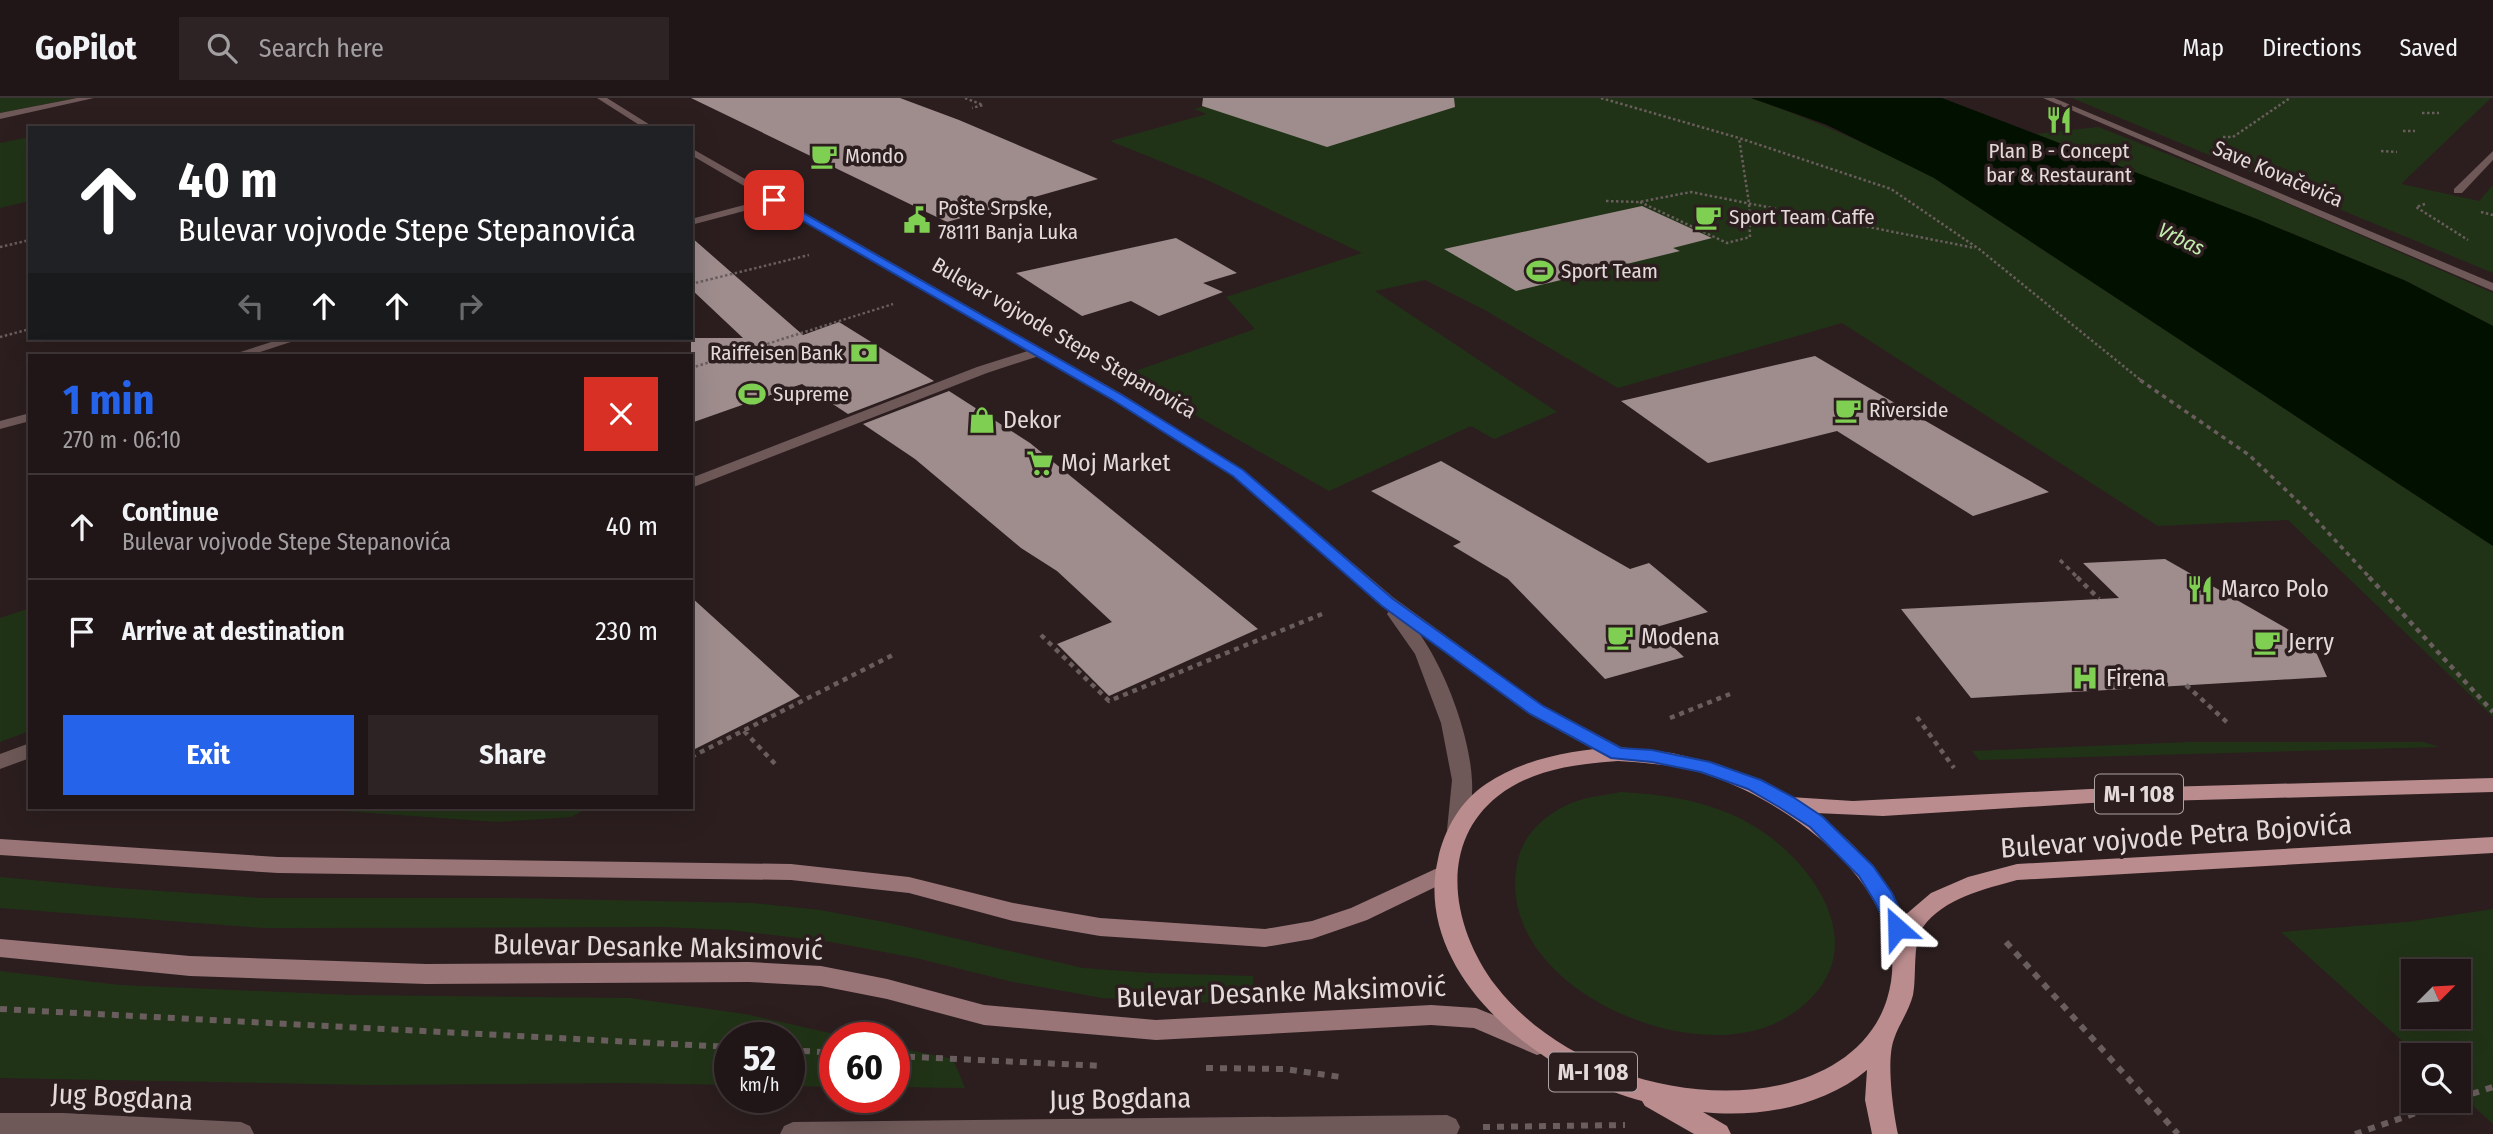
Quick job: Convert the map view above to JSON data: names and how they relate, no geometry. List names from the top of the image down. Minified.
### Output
{"streets":{"main road":["M-I 108","Bulevar vojvode Petra Bojovića","Bulevar Desanke Maksimović"],"street":["Save Kovačevića","Bulevar vojvode Stepe Stepanovića","Jug Bogdana"]},"crossings":[["Bulevar vojvode Stepe Stepanovića","M-I 108"],["M-I 108","Bulevar vojvode Petra Bojovića"],["M-I 108","Bulevar Desanke Maksimović"]],"water":["Vrbas"],"places":{"restaurant":["Plan B - Concept bar & Restaurant","Marco Polo"],"cafe":["Mondo","Sport Team Caffe","Riverside","Modena","Jerry"],"public building":["Pošte Srpske, 78111 Banja Luka"],"sports":["Sport Team","Supreme"],"bank":["Raiffeisen Bank"],"shop":["Dekor"],"supermarket":["Moj Market"],"hospital":["Firena"]},"north":"top right","page":{"header":"GoPilot","search":"Search here","nav":["Map","Directions","Saved"],"turn":["40 m","Bulevar vojvode Stepe Stepanovića"],"heading":["1 min","270 m · 06:10"],"list":[{"name":"Continue","note":"Bulevar vojvode Stepe Stepanovića","value":"40 m"},{"name":"Arrive at destination","value":"230 m"}],"buttons":["Exit","Share"],"speed":"52 km/h","limit":"60"}}
